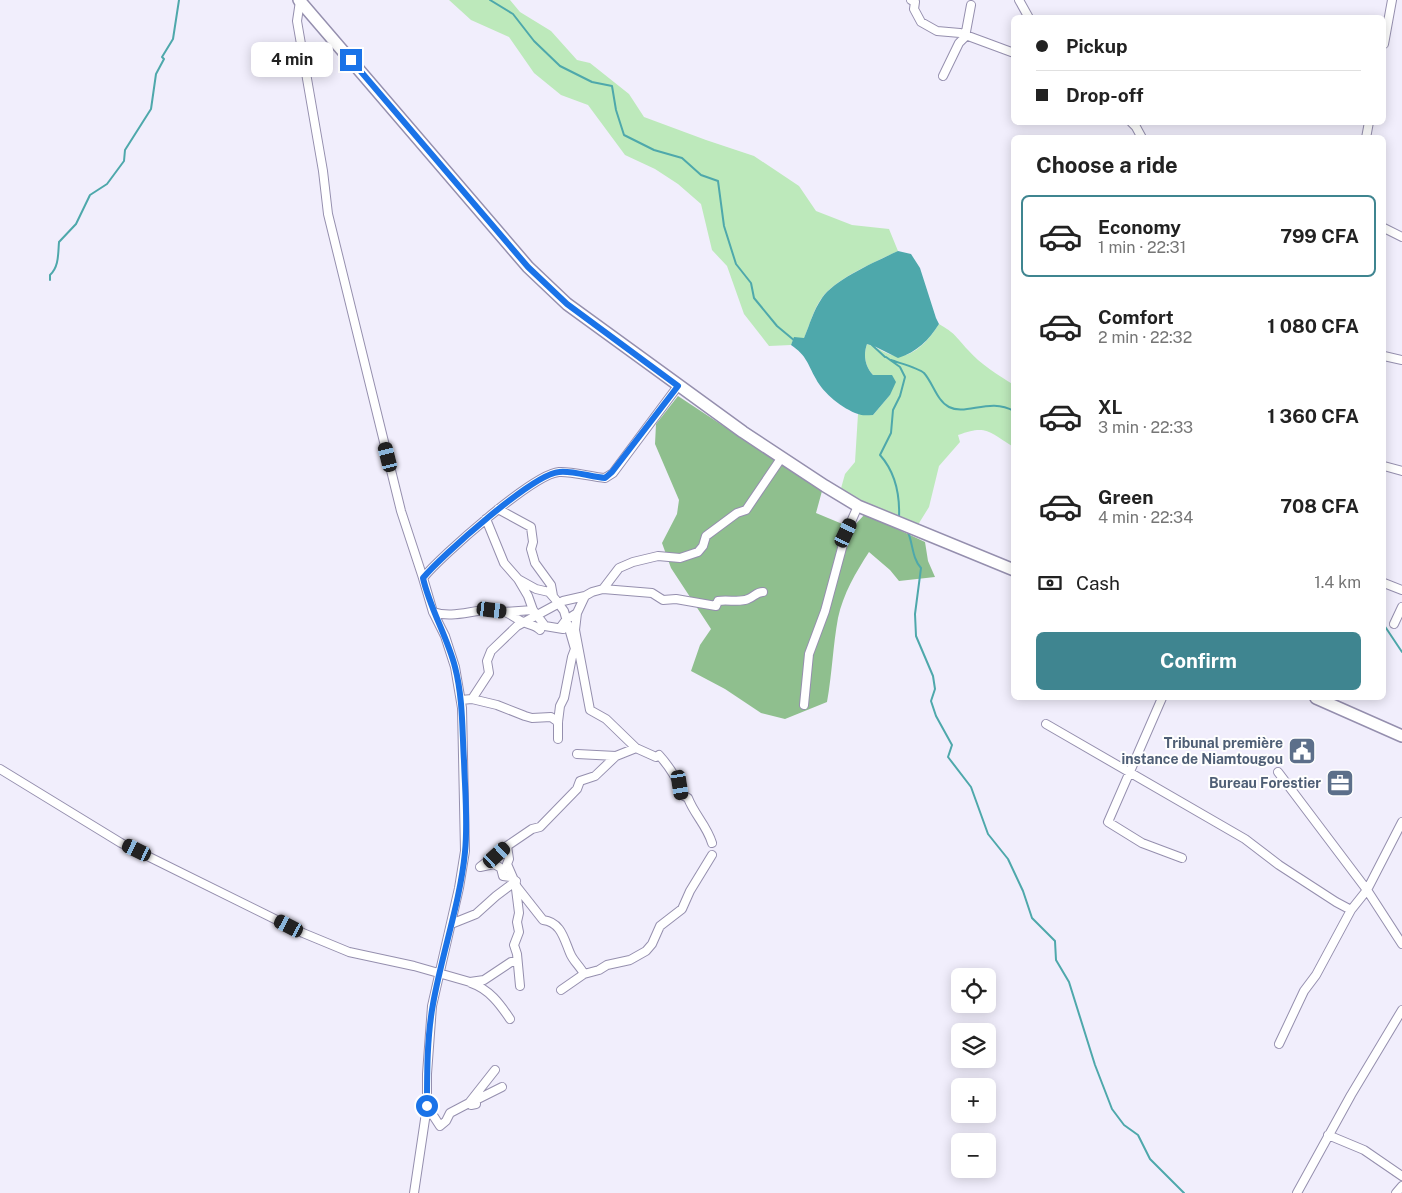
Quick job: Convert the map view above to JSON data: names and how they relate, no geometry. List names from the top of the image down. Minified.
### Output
{"places":{"public building":["Tribunal première instance de Niamtougou"],"office":["Bureau Forestier"]},"page":{"banner":["Pickup","Drop-off"],"bubble":"4 min","heading":"Choose a ride","list":[{"name":"Economy","note":"1 min · 22:31","value":"799 CFA"},{"name":"Comfort","note":"2 min · 22:32","value":"1 080 CFA"},{"name":"XL","note":"3 min · 22:33","value":"1 360 CFA"},{"name":"Green","note":"4 min · 22:34","value":"708 CFA"}],"pay":["Cash","1.4 km"],"buttons":"Confirm","map_buttons":["+","−"]}}
